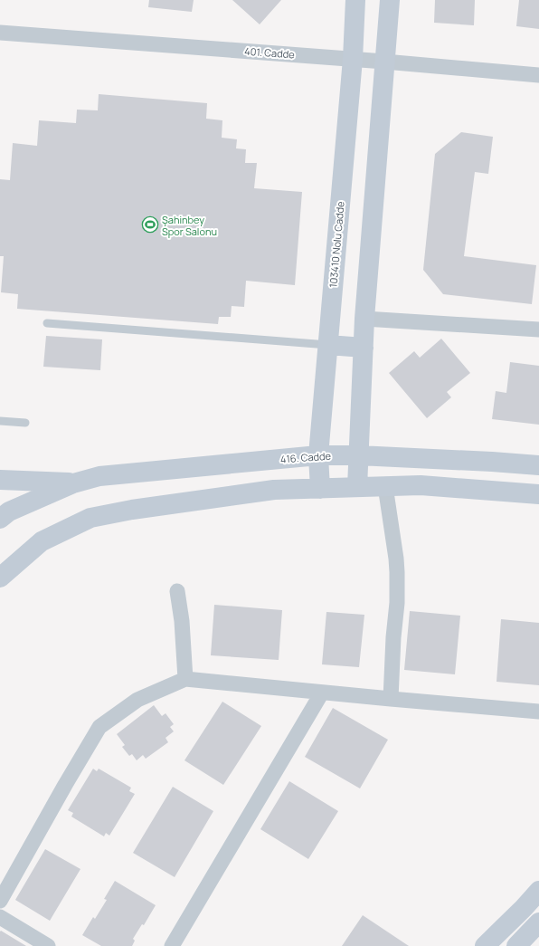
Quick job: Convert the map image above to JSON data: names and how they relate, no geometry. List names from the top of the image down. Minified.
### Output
{"streets":{"main road":["103410 Nolu Cadde","416. Cadde"],"street":["401. Cadde"]},"crossings":[["401. Cadde","103410 Nolu Cadde"],["103410 Nolu Cadde","416. Cadde"]],"places":{"sports":["Şahinbey Spor Salonu"]}}
